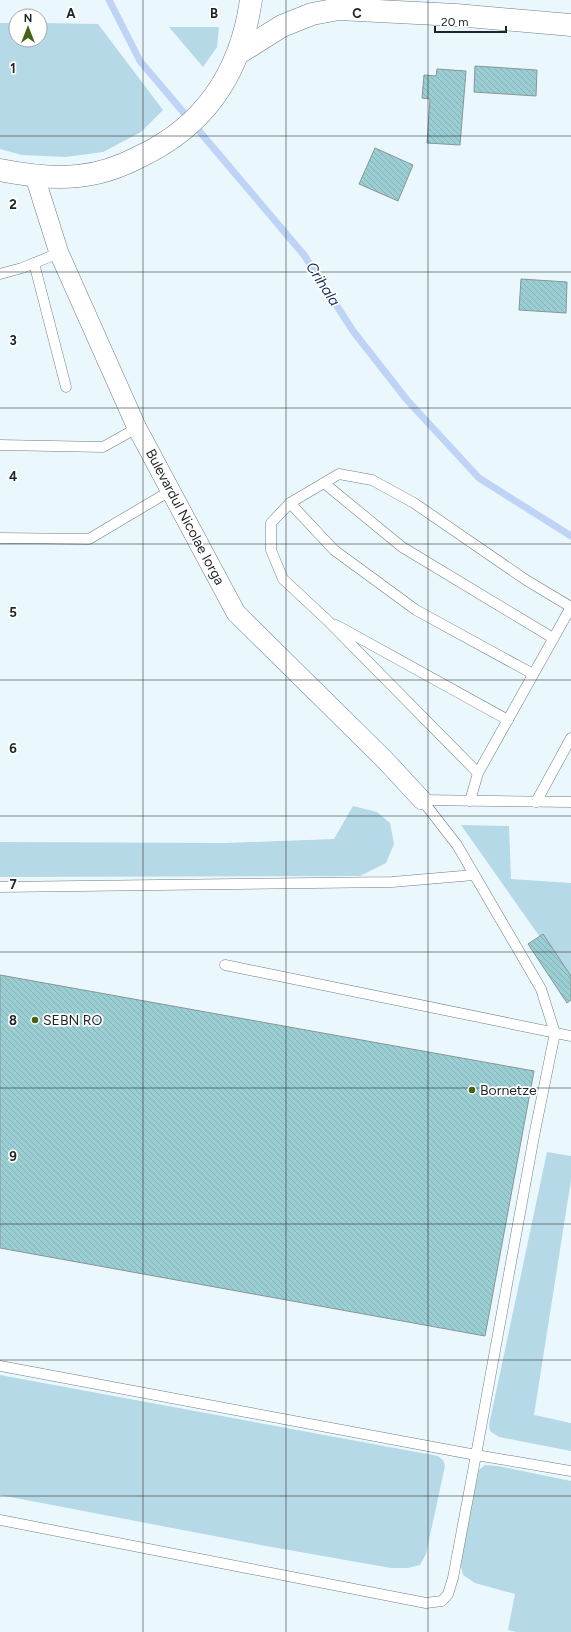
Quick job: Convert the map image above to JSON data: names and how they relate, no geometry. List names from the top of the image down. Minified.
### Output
{"streets":{"street":["Bulevardul Nicolae Iorga"]},"water":["Crihala"],"places":["SEBN RO","Bornetze"],"scale_bar":"20 m","north":"top","grid":{"columns":["A","B","C"],"rows":["1","2","3","4","5","6","7","8","9"]}}
